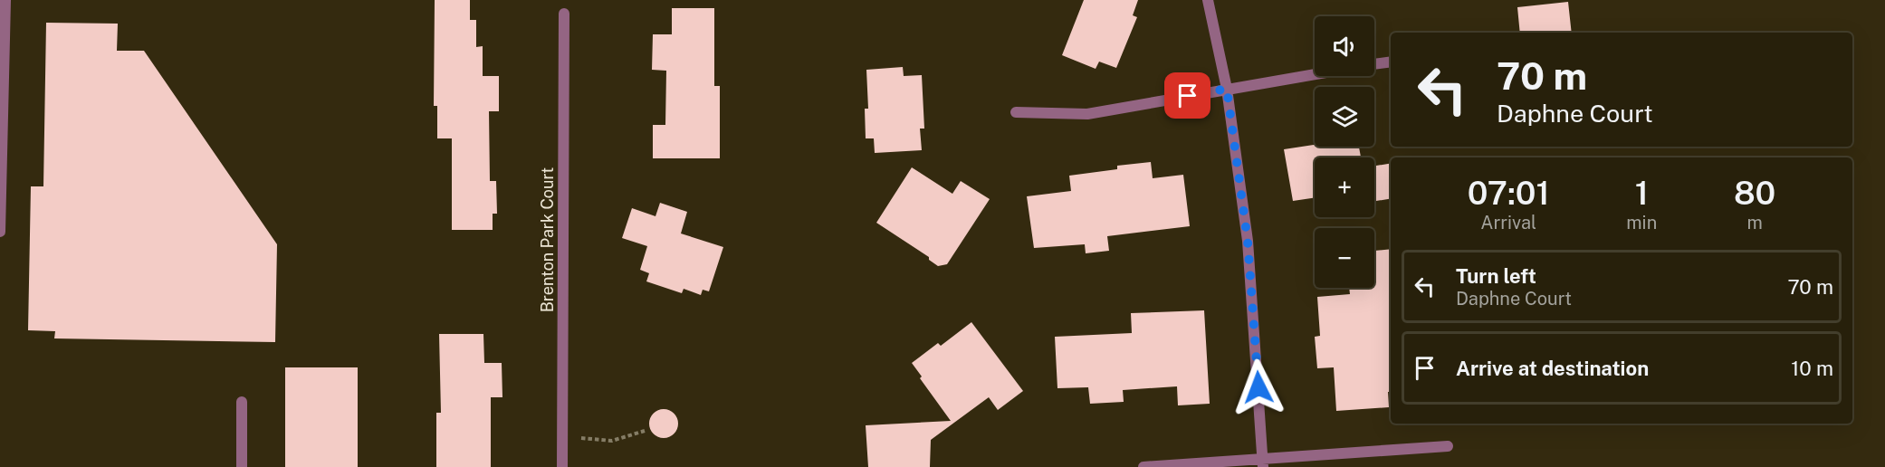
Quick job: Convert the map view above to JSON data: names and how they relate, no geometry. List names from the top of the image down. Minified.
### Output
{"streets":{"street":["Brenton Park Court"]},"page":{"map_buttons":["+","−"],"turn":["70 m","Daphne Court"],"eta":["07:01","Arrival","1","min","80","m"],"list":[{"name":"Turn left","note":"Daphne Court","value":"70 m"},{"name":"Arrive at destination","value":"10 m"}]}}
